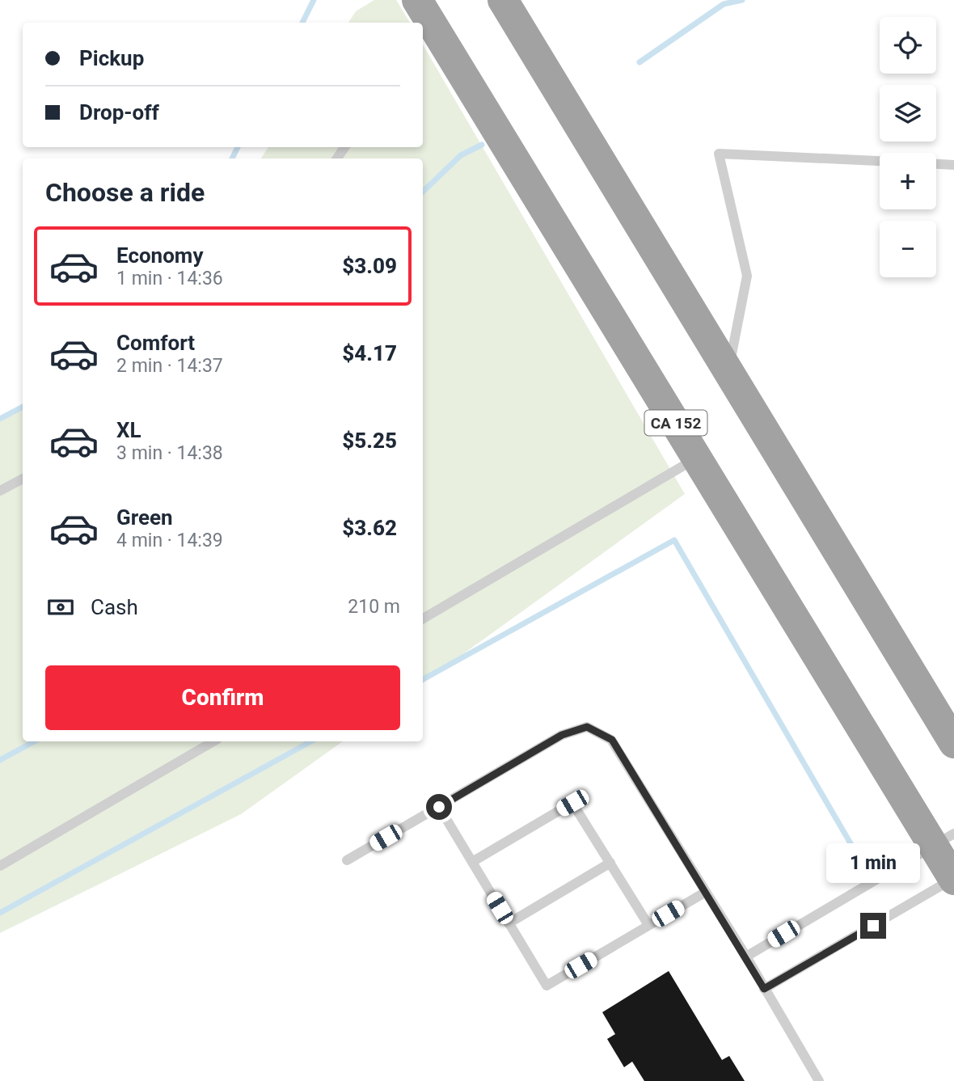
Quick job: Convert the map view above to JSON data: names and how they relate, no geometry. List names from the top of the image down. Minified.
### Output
{"streets":{"highway":["CA 152"]},"page":{"map_buttons":["+","−"],"banner":["Pickup","Drop-off"],"heading":"Choose a ride","list":[{"name":"Economy","note":"1 min · 14:36","value":"$3.09"},{"name":"Comfort","note":"2 min · 14:37","value":"$4.17"},{"name":"XL","note":"3 min · 14:38","value":"$5.25"},{"name":"Green","note":"4 min · 14:39","value":"$3.62"}],"pay":["Cash","210 m"],"buttons":"Confirm","bubble":"1 min"}}
